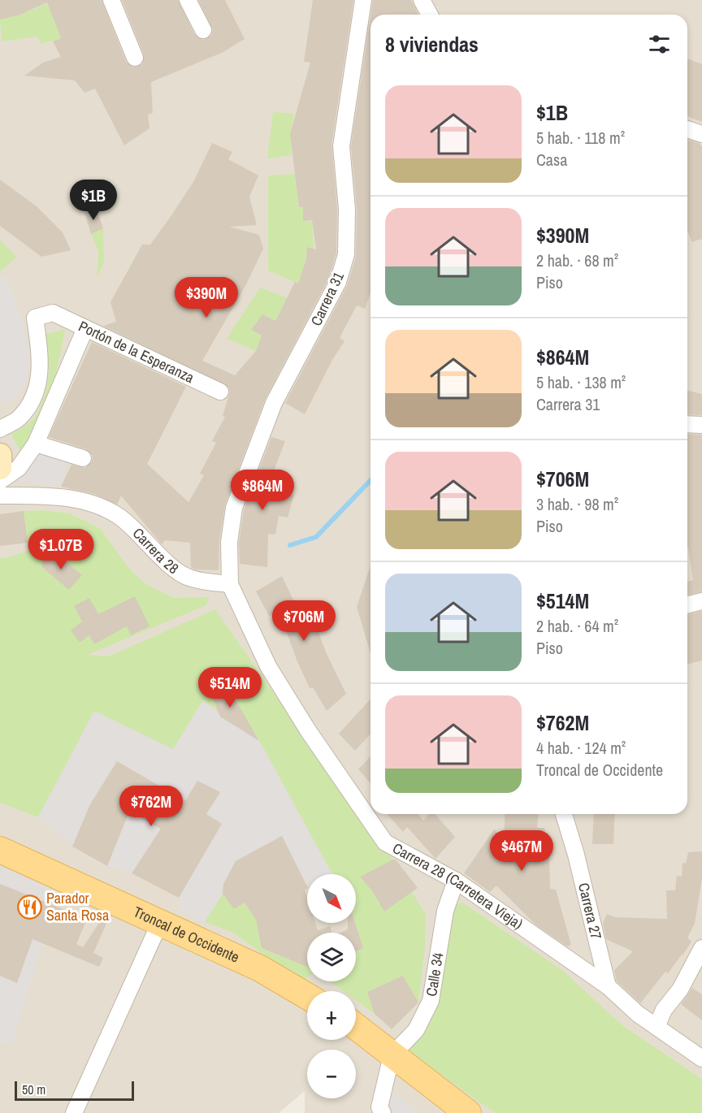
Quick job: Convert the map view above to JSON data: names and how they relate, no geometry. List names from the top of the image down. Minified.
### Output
{"streets":{"main road":["Troncal de Occidente"],"street":["Carrera 31","Portón de la Esperanza","Carrera 28","Carrera 28 (Carretera Vieja)","Carrera 27","Calle 34"]},"crossings":[["Carrera 31","Carrera 28"],["Carrera 31","Carrera 28 (Carretera Vieja)"],["Carrera 28","Carrera 28 (Carretera Vieja)"],["Carrera 28 (Carretera Vieja)","Carrera 27"],["Carrera 28 (Carretera Vieja)","Calle 34"]],"places":{"restaurant":["Parador Santa Rosa"]},"scale_bar":"50 m","north":"bottom right","page":{"heading":"8 viviendas","list":[{"name":"$1B","note":"5 hab. · 118 m² · Casa"},{"name":"$390M","note":"2 hab. · 68 m² · Piso"},{"name":"$864M","note":"5 hab. · 138 m² · Carrera 31"},{"name":"$706M","note":"3 hab. · 98 m² · Piso"},{"name":"$514M","note":"2 hab. · 64 m² · Piso"},{"name":"$762M","note":"4 hab. · 124 m² · Troncal de Occidente"}],"price":["$1B","$390M","$864M","$1.07B","$706M","$514M","$762M","$467M"],"map_buttons":["+","−"],"scale":"50 m"}}
